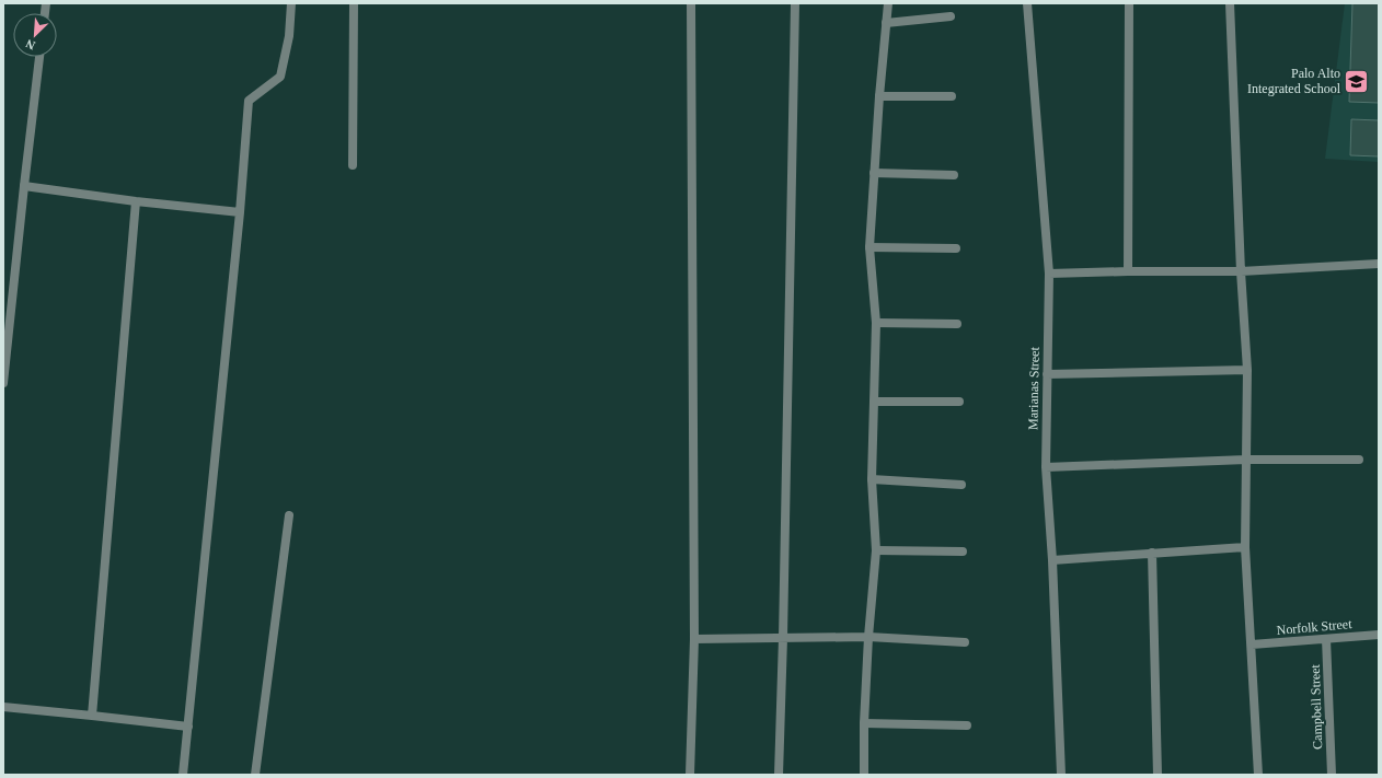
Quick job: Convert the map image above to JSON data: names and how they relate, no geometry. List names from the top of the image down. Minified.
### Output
{"streets":{"street":["Marianas Street","Norfolk Street","Campbell Street"]},"crossings":[["Norfolk Street","Campbell Street"]],"places":{"school or university":["Palo Alto Integrated School"]},"north":"bottom left"}
